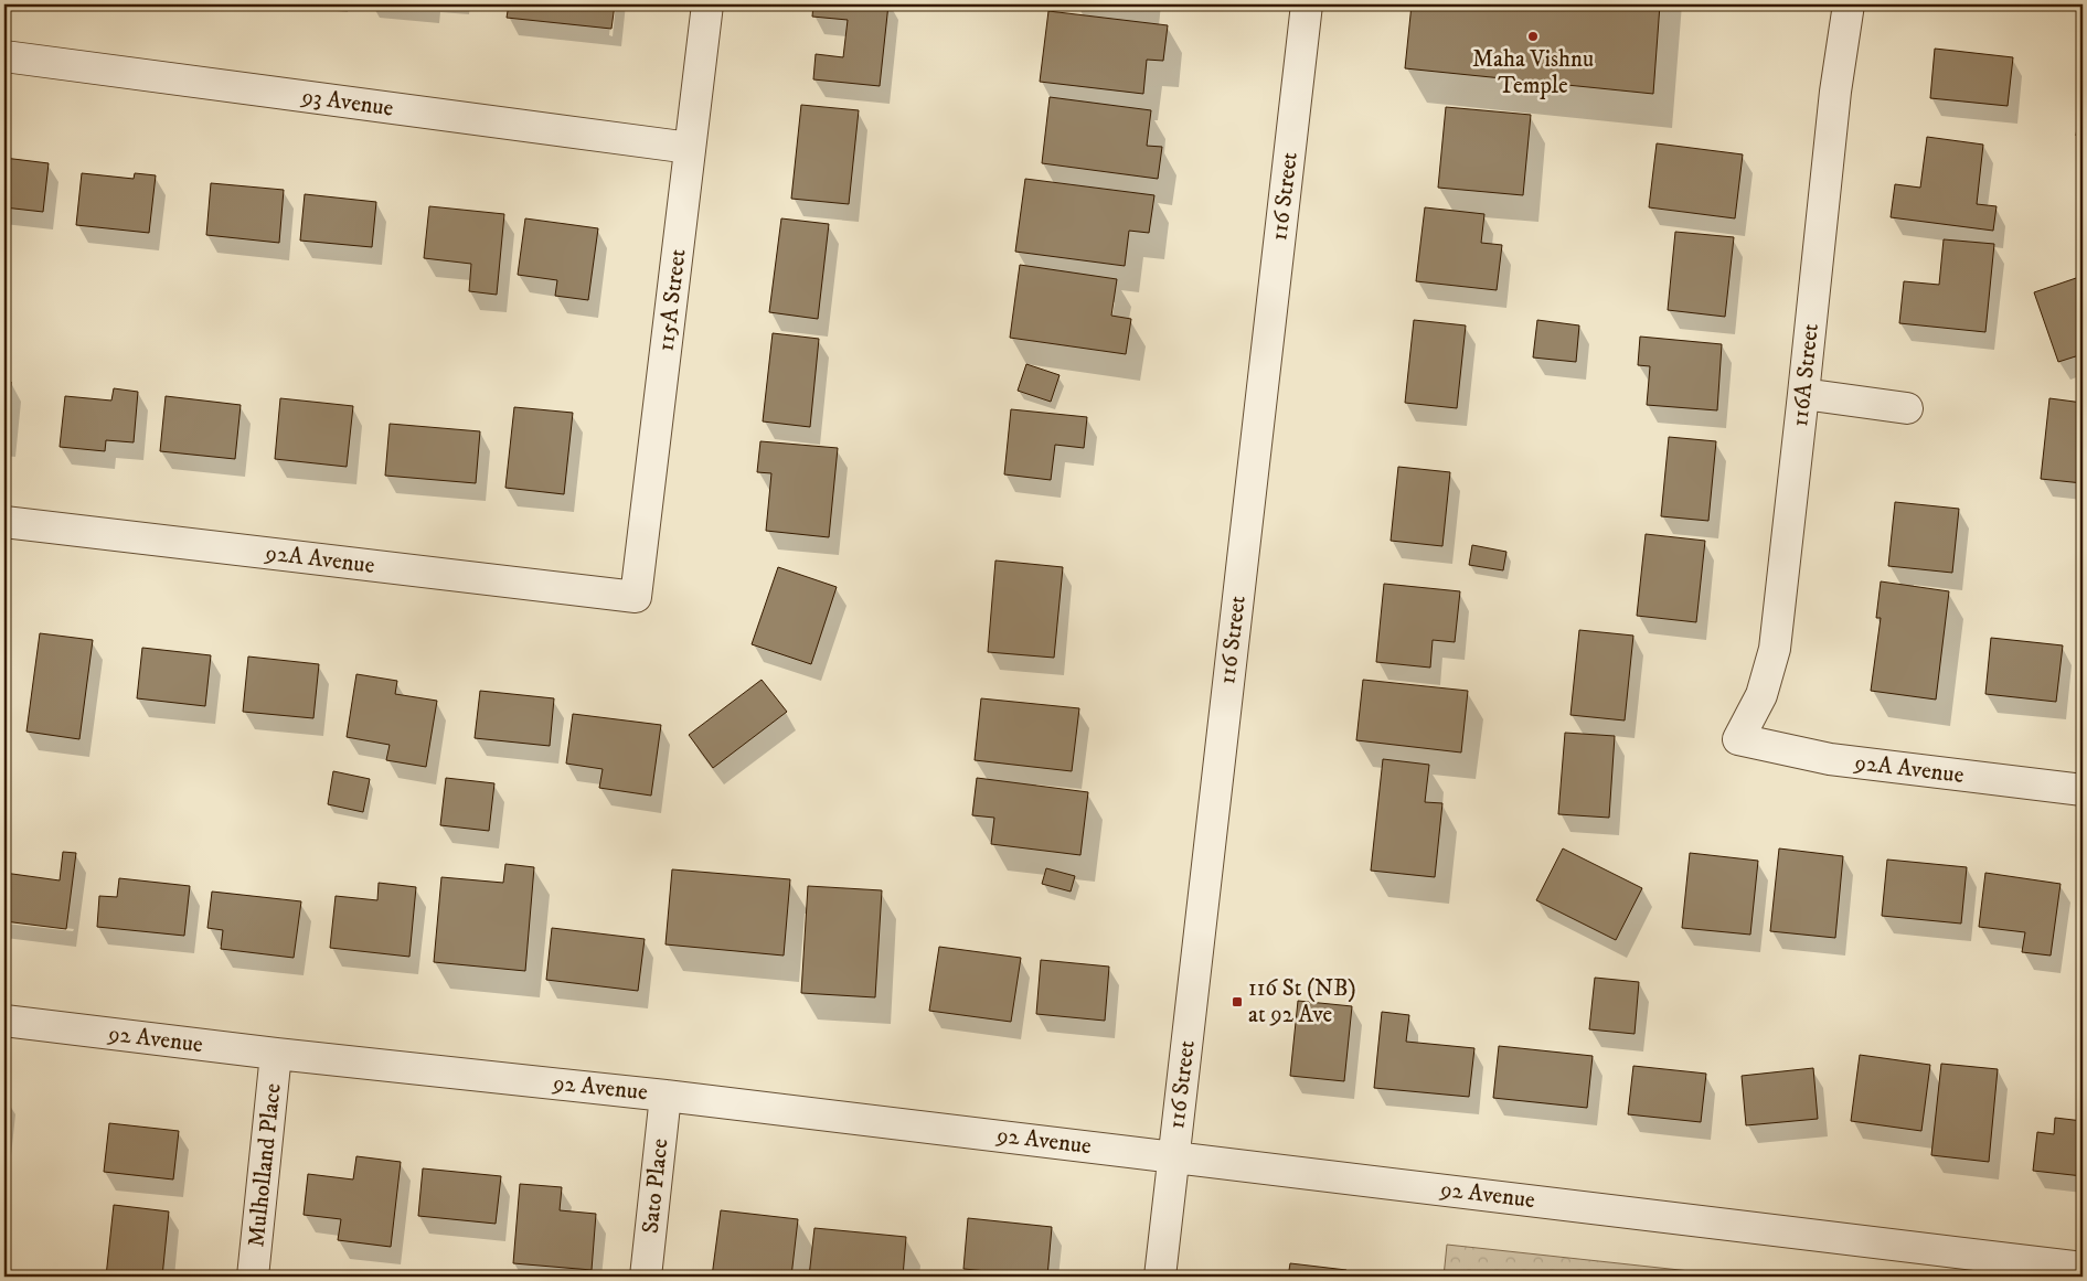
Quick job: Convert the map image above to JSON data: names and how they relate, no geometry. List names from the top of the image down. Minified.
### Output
{"streets":{"street":["93 Avenue","116 Street","115A Street","116A Street","92A Avenue","92 Avenue","Mulholland Place","Sato Place"]},"crossings":[["93 Avenue","115A Street"],["116 Street","92 Avenue"],["115A Street","92A Avenue"],["116A Street","92A Avenue"],["92 Avenue","Mulholland Place"],["92 Avenue","Sato Place"]],"places":{"other":["Maha Vishnu Temple"],"transit":["116 St (NB) at 92 Ave"]}}
